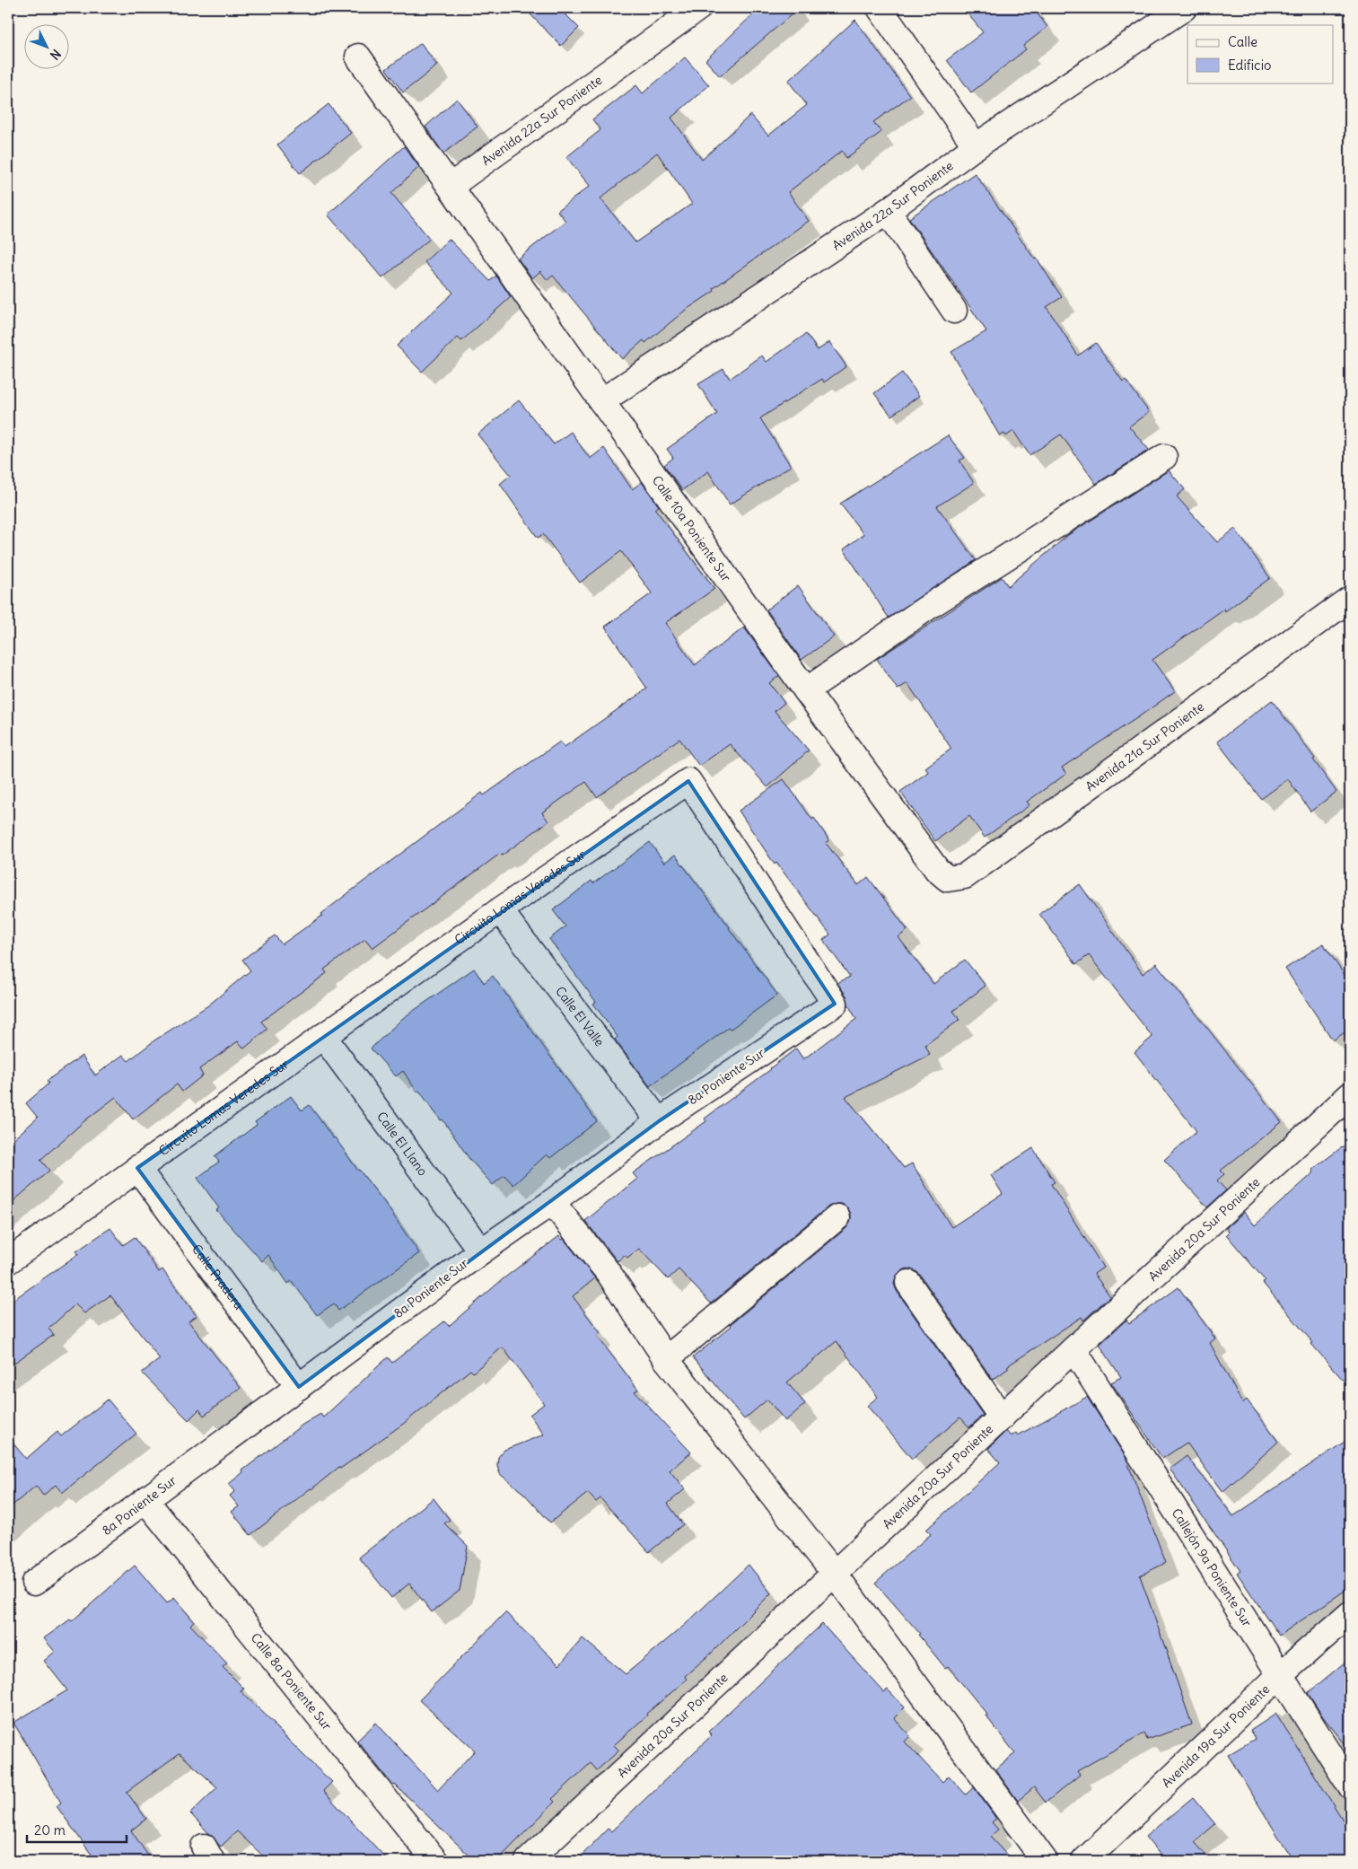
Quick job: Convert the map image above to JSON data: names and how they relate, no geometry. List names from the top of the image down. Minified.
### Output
{"streets":{"street":["Avenida 22a Sur Poniente","Calle 10a Poniente Sur","Avenida 21a Sur Poniente","Circuito Lomas Veredes Sur","Calle El Valle","8a Poniente Sur","Calle El Llano","Avenida 20a Sur Poniente","Calle Pradera","Callejón 9a Poniente Sur","Calle 8a Poniente Sur","Avenida 19a Sur Poniente"]},"crossings":[["Avenida 22a Sur Poniente","Calle 10a Poniente Sur"],["Calle 10a Poniente Sur","Avenida 21a Sur Poniente"],["Circuito Lomas Veredes Sur","Calle El Valle"],["Circuito Lomas Veredes Sur","8a Poniente Sur"],["Circuito Lomas Veredes Sur","Calle El Llano"],["Circuito Lomas Veredes Sur","Calle Pradera"],["Calle El Valle","8a Poniente Sur"],["8a Poniente Sur","Calle El Llano"],["8a Poniente Sur","Calle Pradera"],["8a Poniente Sur","Calle 8a Poniente Sur"],["Avenida 20a Sur Poniente","Callejón 9a Poniente Sur"],["Callejón 9a Poniente Sur","Avenida 19a Sur Poniente"]],"legend":["Calle","Edificio"],"scale_bar":"20 m","north":"bottom right"}
